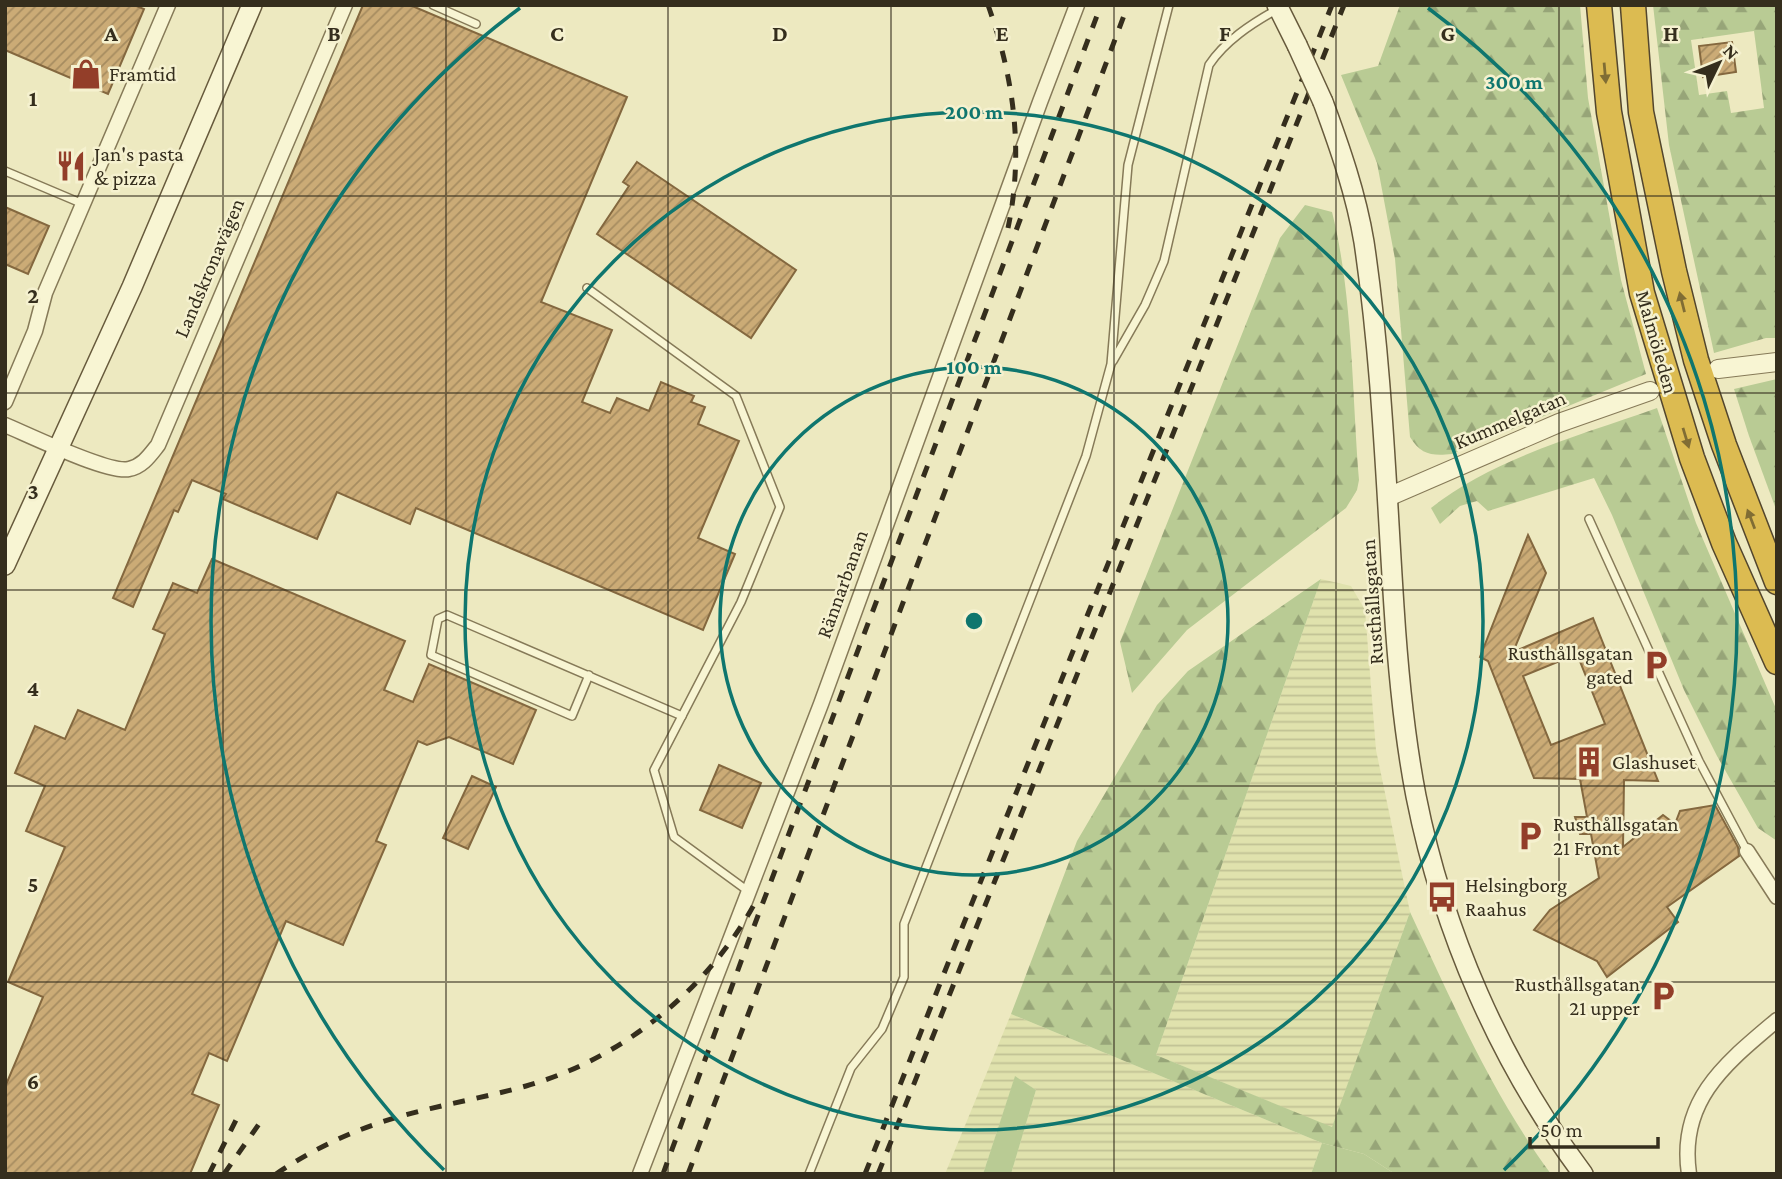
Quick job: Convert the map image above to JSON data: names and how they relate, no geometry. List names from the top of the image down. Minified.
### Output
{"streets":{"highway":["Malmöleden"],"main road":["Rusthållsgatan"],"street":["Landskronavägen","Kummelgatan","Rännarbanan"]},"crossings":[["Kummelgatan","Rusthållsgatan"]],"places":{"shop":["Framtid"],"restaurant":["Jan's pasta & pizza"],"parking":["Rusthållsgatan gated","Rusthållsgatan 21 Front","Rusthållsgatan 21 upper"],"building":["Glashuset"],"bus stop":["Helsingborg Raahus"]},"scale_bar":"50 m","north":"top right","grid":{"columns":["A","B","C","D","E","F","G","H"],"rows":["1","2","3","4","5","6"]},"rings":["300 m","200 m","100 m"]}
